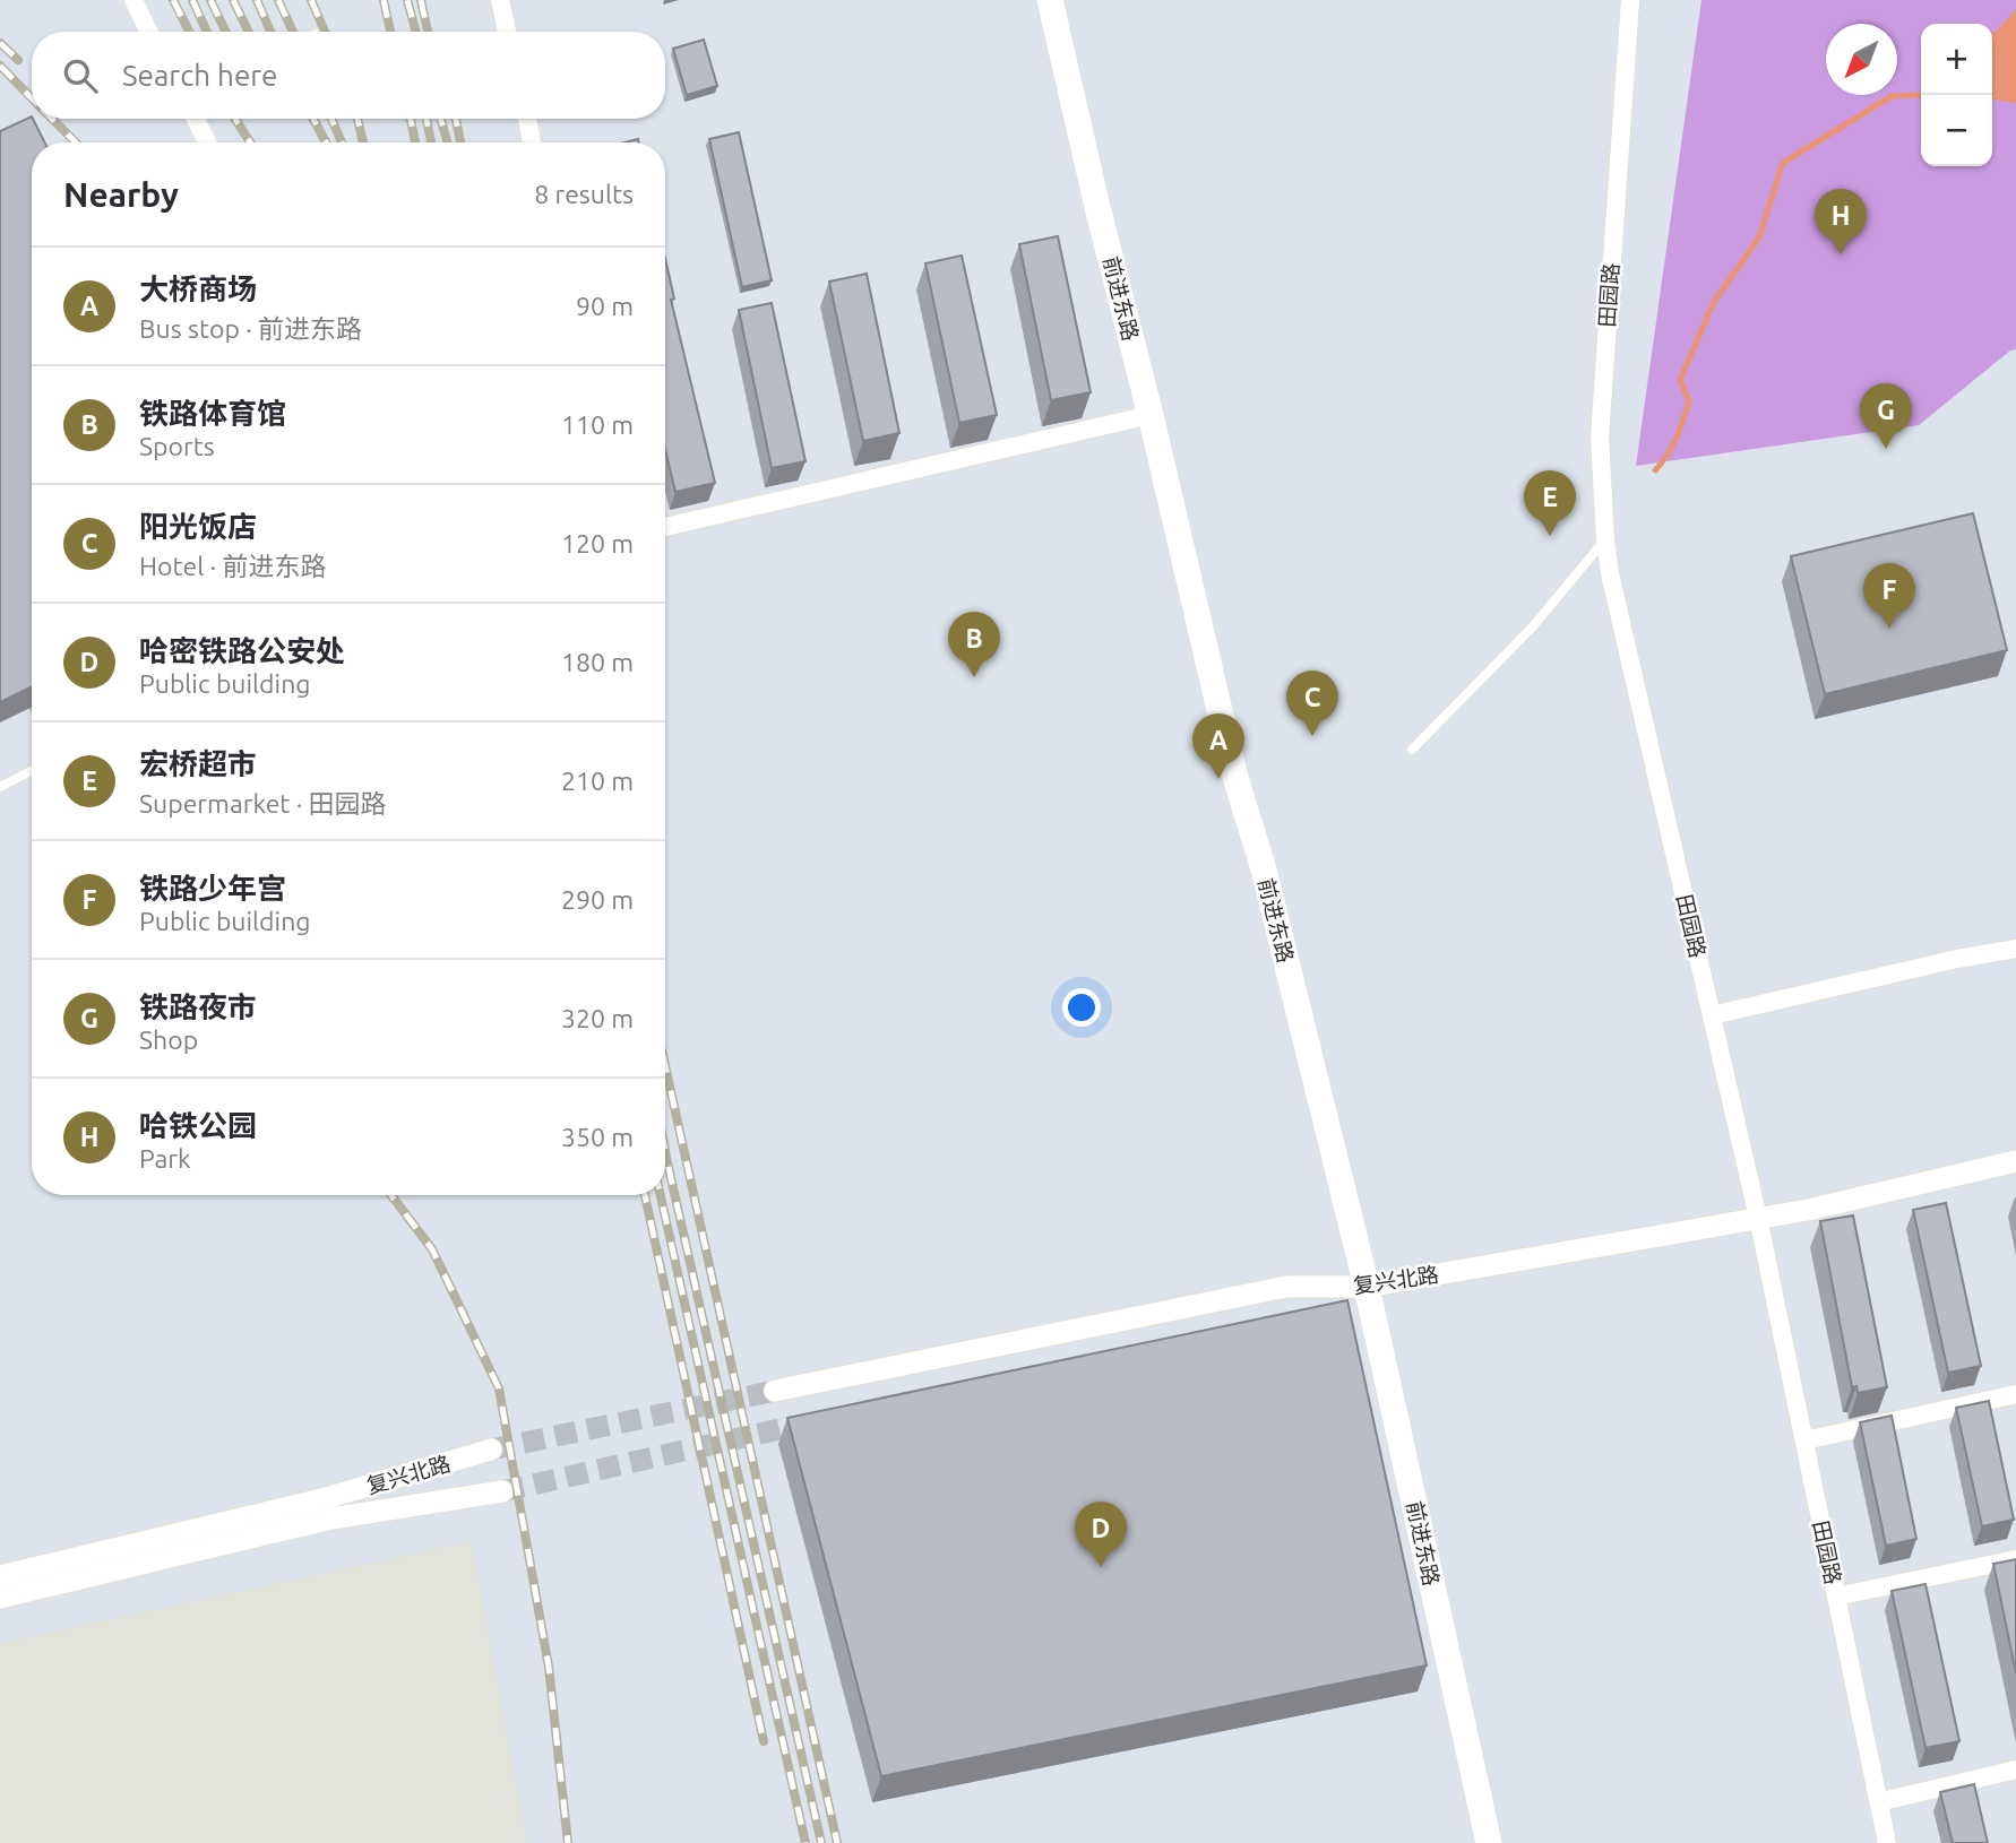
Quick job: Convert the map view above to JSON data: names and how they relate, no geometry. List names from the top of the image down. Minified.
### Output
{"streets":{"main road":["前进东路"],"street":["田园路","复兴北路"]},"crossings":[["田园路","复兴北路"],["前进东路","复兴北路"]],"north":"bottom left","page":{"map_buttons":["+","−"],"search":"Search here","heading":["Nearby","8 results"],"pins":["H","G","E","F","B","C","A","D"],"list":[{"mark":"A","name":"大桥商场","note":"Bus stop · 前进东路","value":"90 m"},{"mark":"B","name":"铁路体育馆","note":"Sports","value":"110 m"},{"mark":"C","name":"阳光饭店","note":"Hotel · 前进东路","value":"120 m"},{"mark":"D","name":"哈密铁路公安处","note":"Public building","value":"180 m"},{"mark":"E","name":"宏桥超市","note":"Supermarket · 田园路","value":"210 m"},{"mark":"F","name":"铁路少年宫","note":"Public building","value":"290 m"},{"mark":"G","name":"铁路夜市","note":"Shop","value":"320 m"},{"mark":"H","name":"哈铁公园","note":"Park","value":"350 m"}]}}
